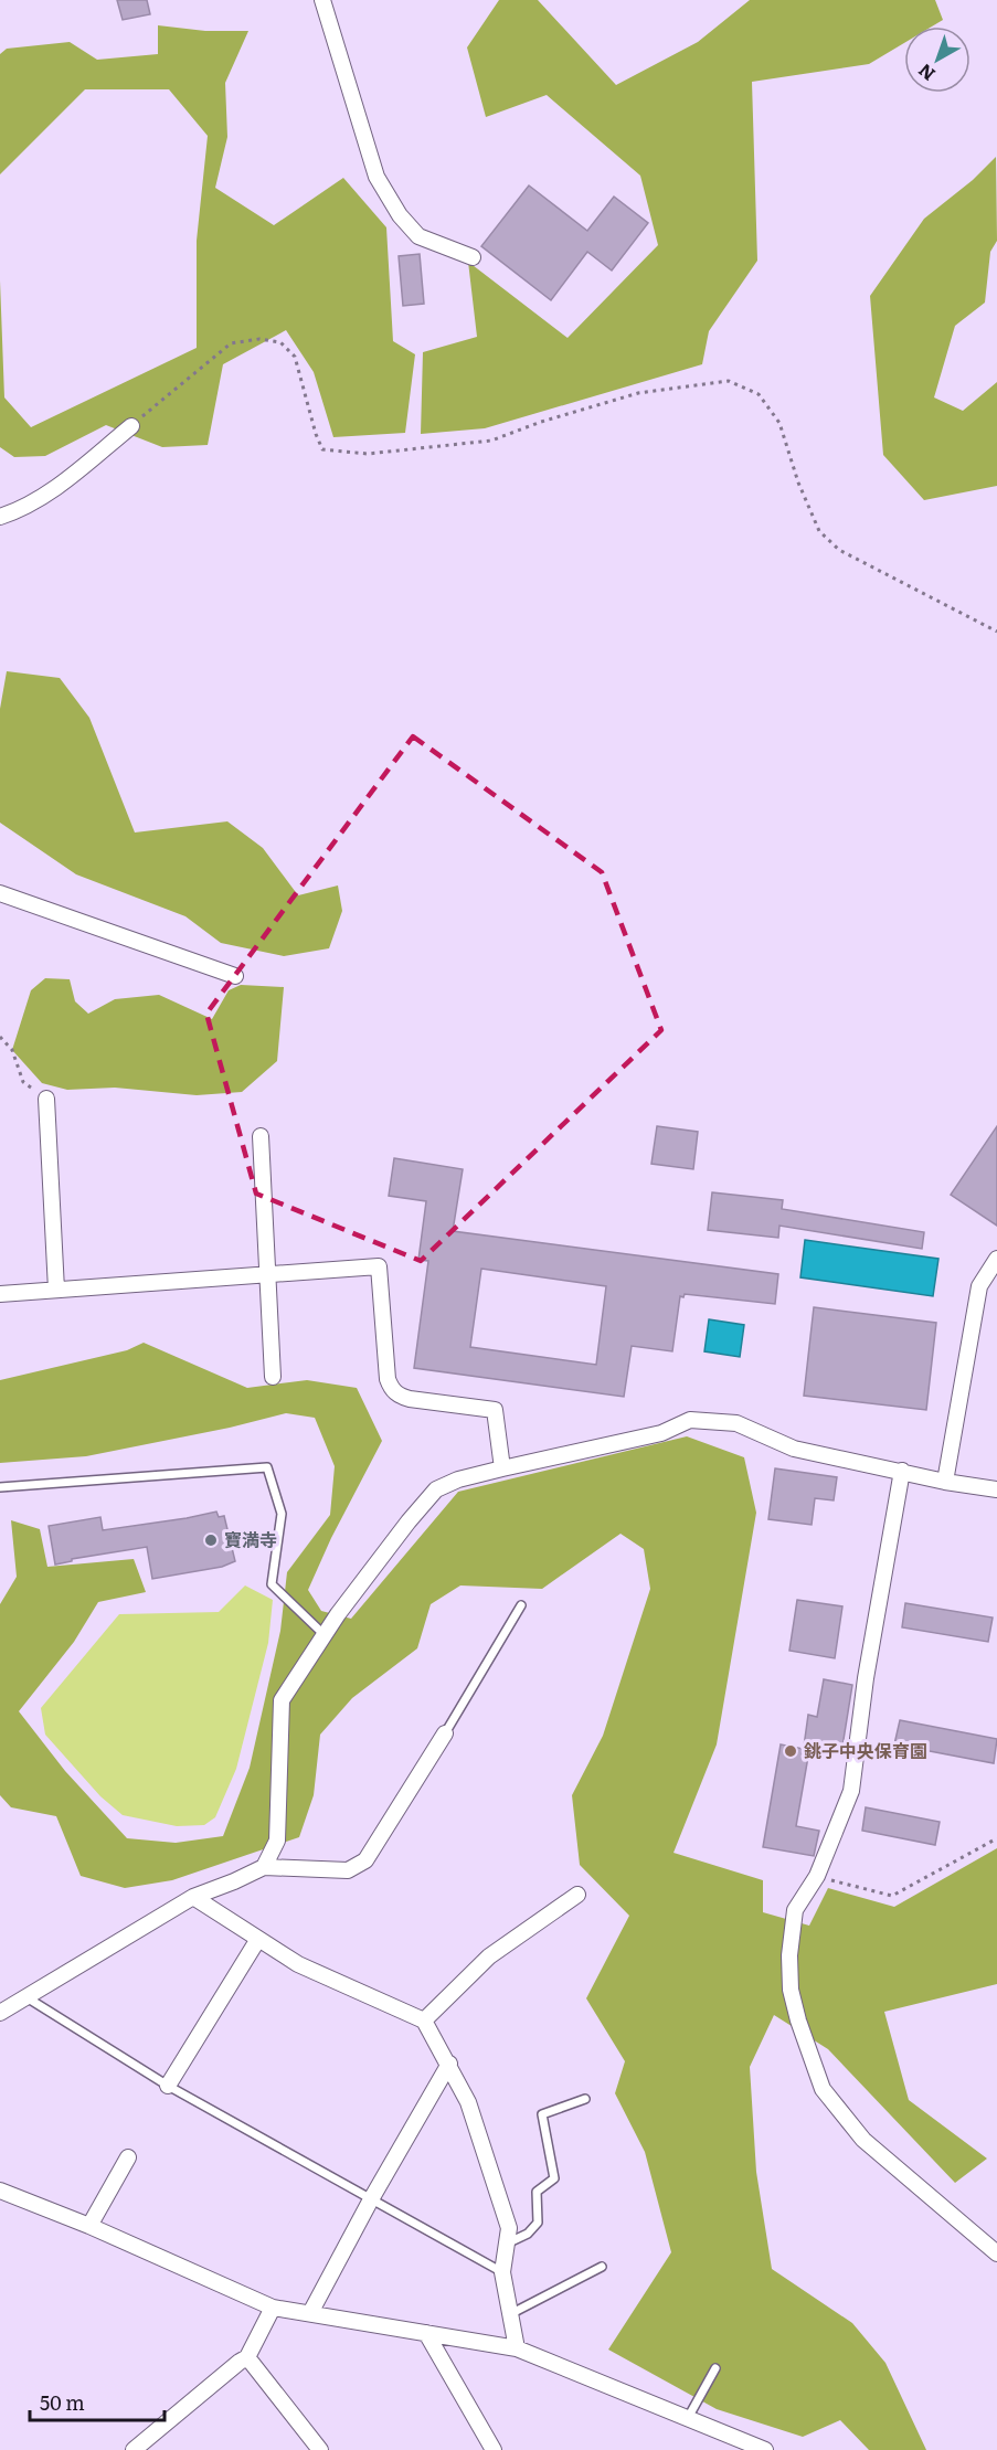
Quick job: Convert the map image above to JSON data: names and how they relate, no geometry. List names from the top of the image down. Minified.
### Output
{"places":["寶満寺","銚子中央保育園"],"scale_bar":"50 m","north":"bottom left"}
